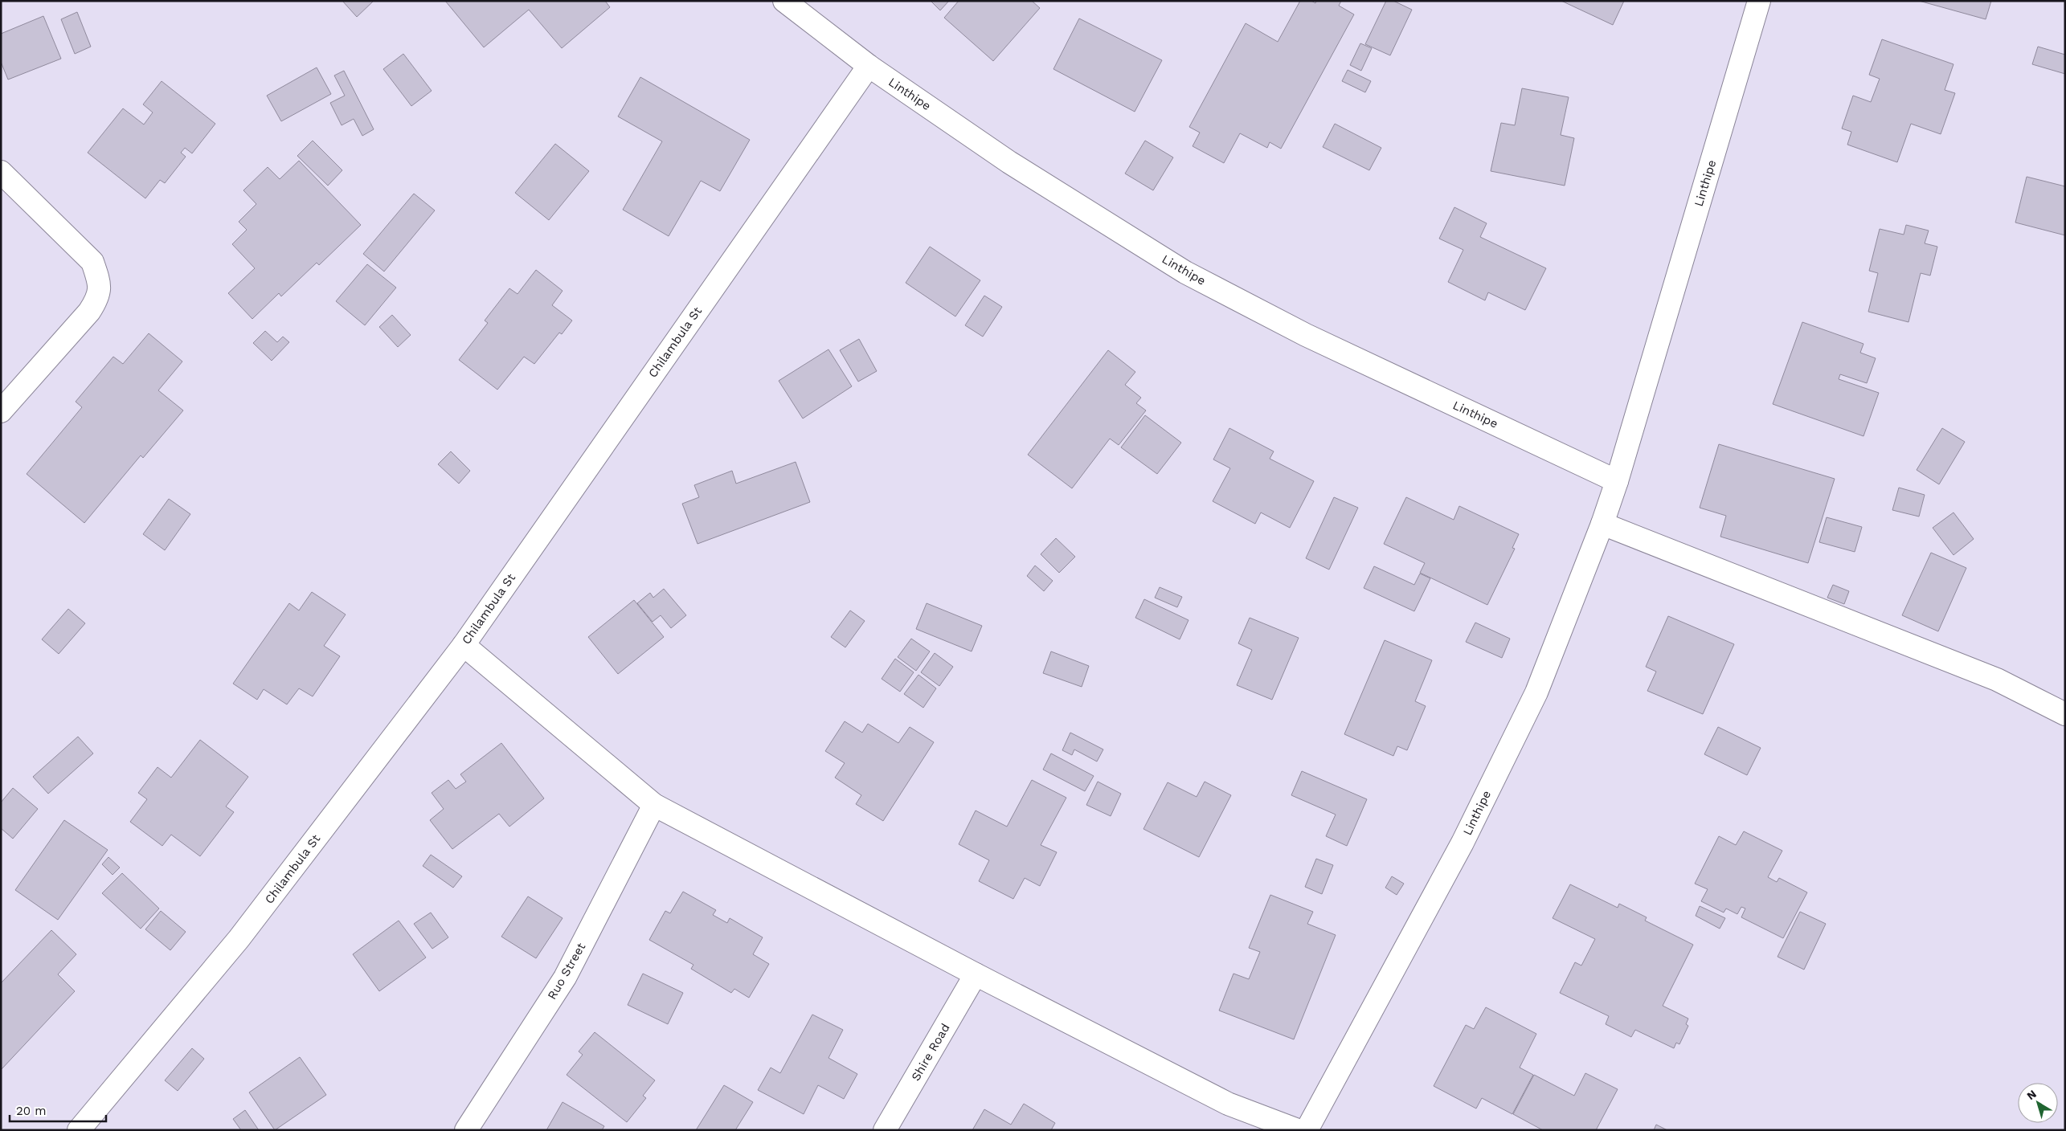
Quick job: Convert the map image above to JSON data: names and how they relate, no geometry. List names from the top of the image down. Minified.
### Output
{"streets":{"street":["Linthipe","Chilambula St","Ruo Street","Shire Road"]},"crossings":[["Linthipe","Chilambula St"]],"scale_bar":"20 m","north":"top left"}
